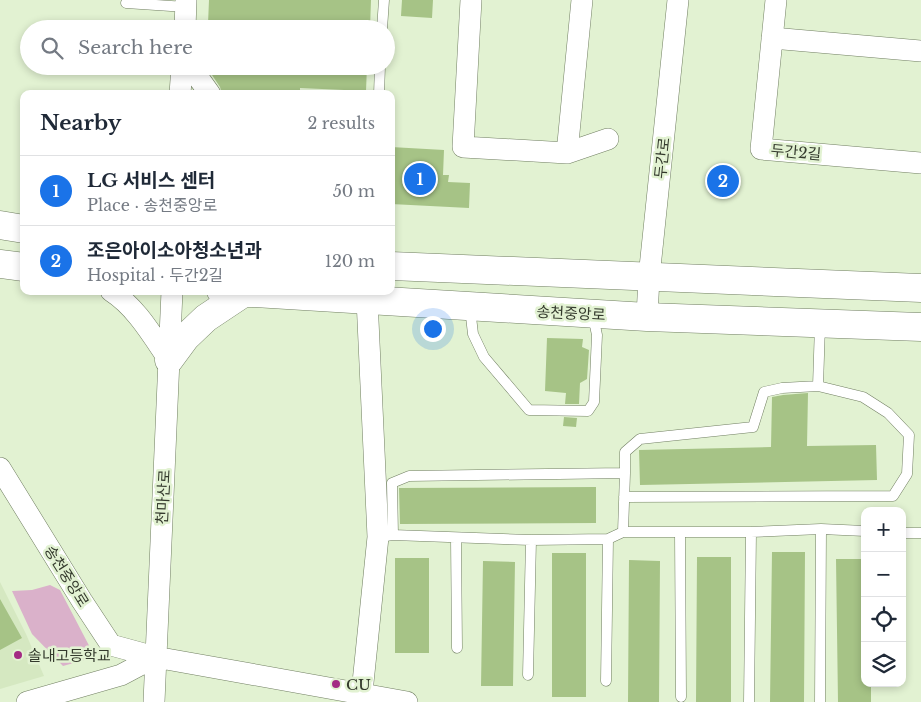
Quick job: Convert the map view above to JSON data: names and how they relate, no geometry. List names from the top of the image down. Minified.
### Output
{"streets":{"street":["두간2길","두간로","송천중앙로","천마산로"]},"crossings":[["두간로","송천중앙로"],["송천중앙로","천마산로"]],"places":["솔내고등학교","CU"],"page":{"search":"Search here","heading":["Nearby","2 results"],"list":[{"mark":"1","name":"LG 서비스 센터","note":"Place · 송천중앙로","value":"50 m"},{"mark":"2","name":"조은아이소아청소년과","note":"Hospital · 두간2길","value":"120 m"}],"pins":["1","2"],"map_buttons":["+","−"]}}
